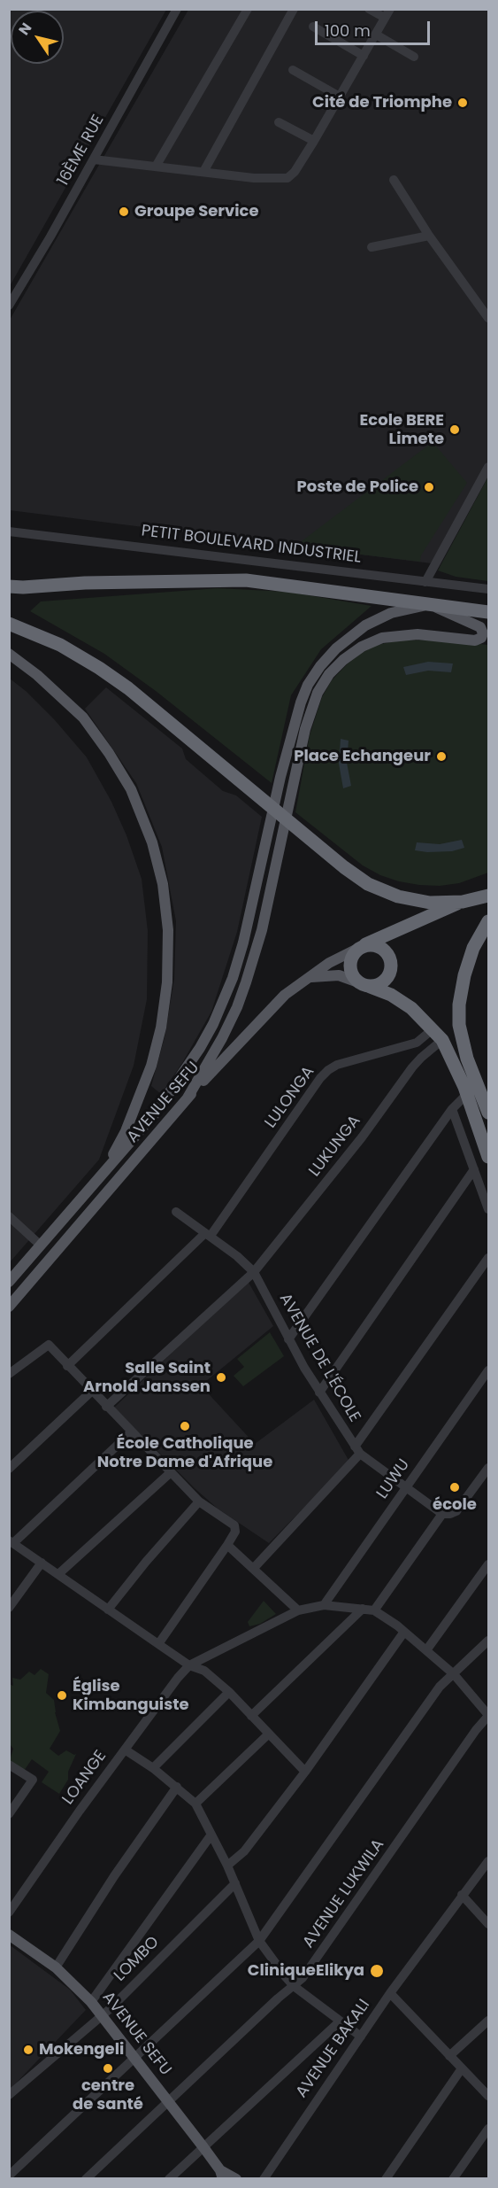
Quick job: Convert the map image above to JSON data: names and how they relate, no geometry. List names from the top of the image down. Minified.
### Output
{"streets":{"main road":["AVENUE SEFU"],"street":["16ÈME RUE","PETIT BOULEVARD INDUSTRIEL","LULONGA","LUKUNGA","AVENUE DE L'ÉCOLE","LUWU","LOANGE","AVENUE LUKWILA","LOMBO","AVENUE BAKALI"]},"crossings":[["LULONGA","AVENUE DE L'ÉCOLE"],["AVENUE SEFU","AVENUE LUKWILA"],["AVENUE SEFU","LOMBO"],["LUKUNGA","AVENUE DE L'ÉCOLE"],["AVENUE DE L'ÉCOLE","LUWU"]],"places":["Cité de Triomphe","Groupe Service","Ecole BERE Limete","Poste de Police","Place Echangeur","Salle Saint Arnold Janssen","École Catholique Notre Dame d'Afrique","école","Église Kimbanguiste","CliniqueElikya","Mokengeli","centre de santé"],"scale_bar":"100 m","north":"top left"}
